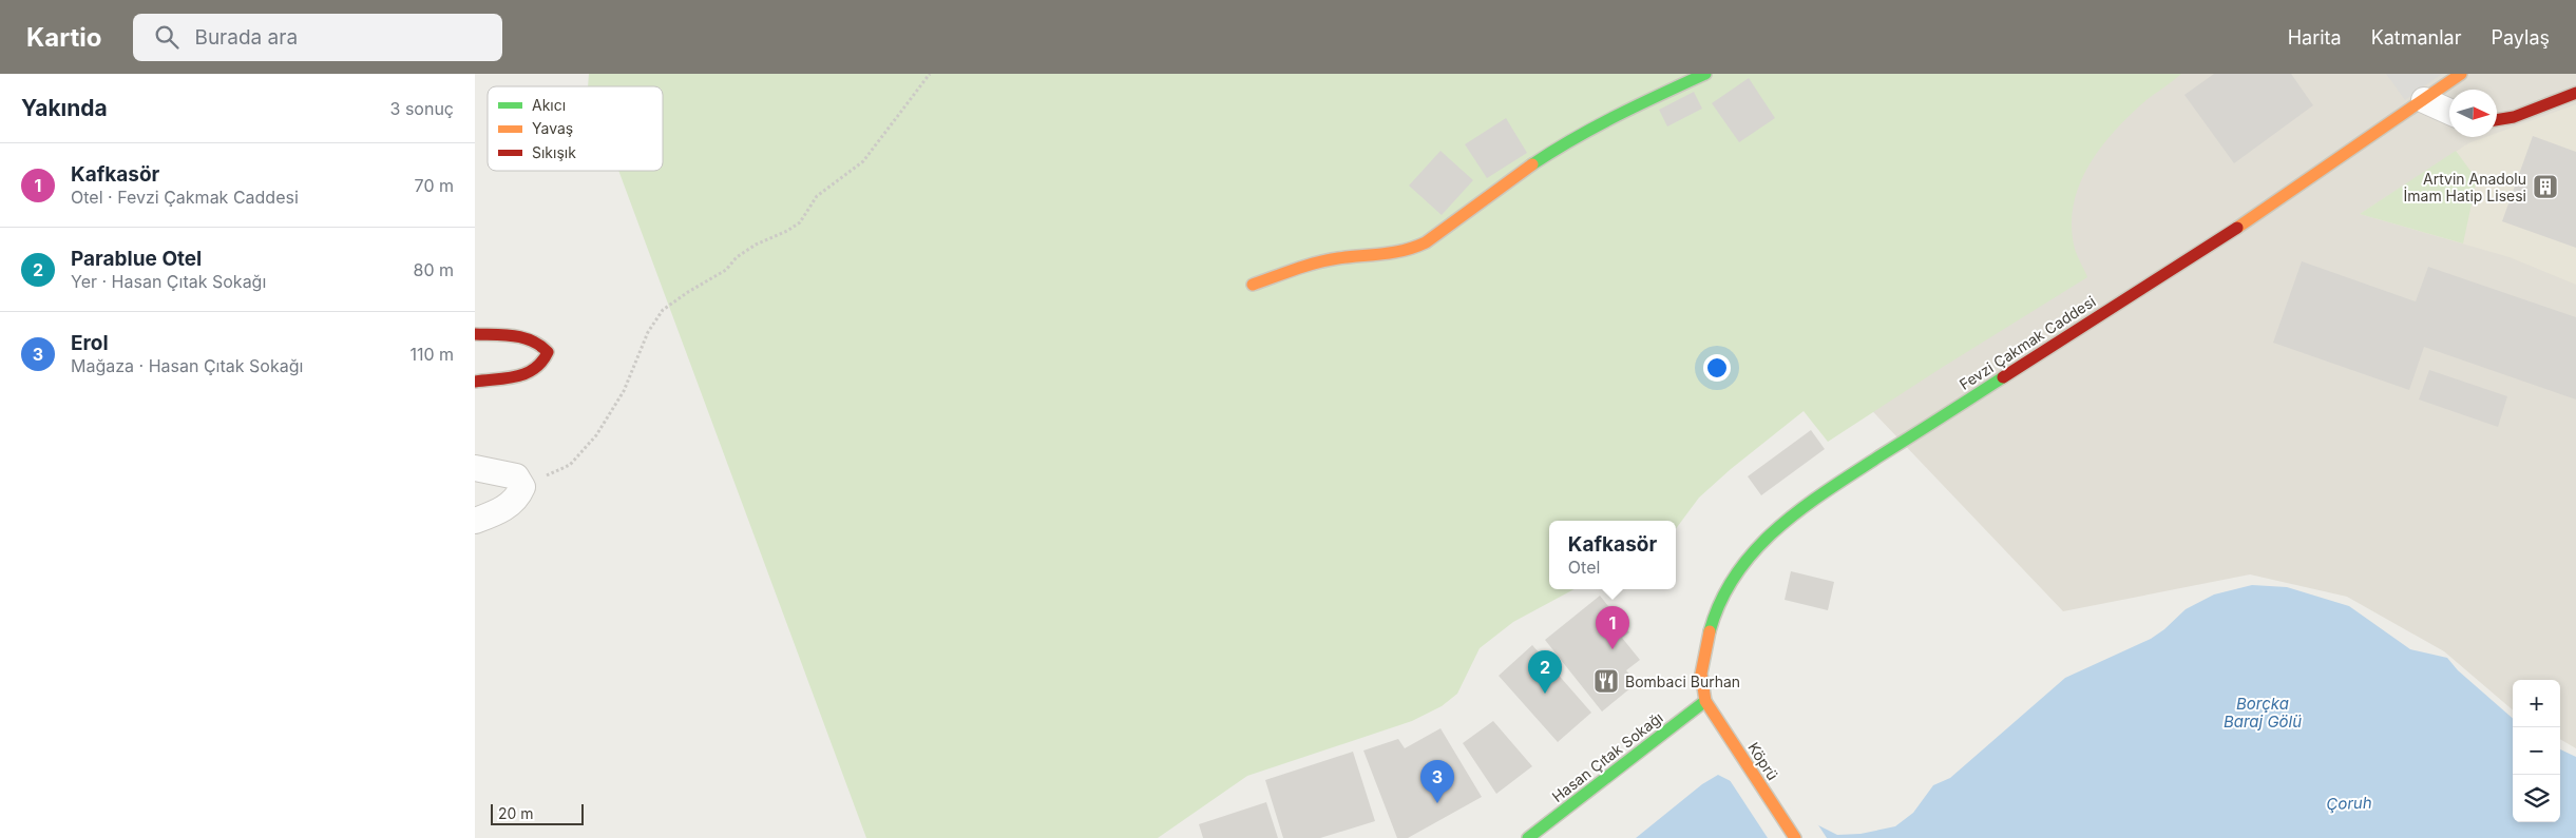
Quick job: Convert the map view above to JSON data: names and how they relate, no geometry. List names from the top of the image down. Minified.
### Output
{"streets":{"main road":["Fevzi Çakmak Caddesi","Hasan Çıtak Sokağı","Köprü"]},"crossings":[["Fevzi Çakmak Caddesi","Hasan Çıtak Sokağı"],["Fevzi Çakmak Caddesi","Köprü"],["Hasan Çıtak Sokağı","Köprü"]],"water":["Borçka Baraj Gölü","Çoruh"],"places":{"building":["Artvin Anadolu İmam Hatip Lisesi"],"restaurant":["Bombaci Burhan"]},"legend":["Akıcı","Yavaş","Sıkışık"],"scale_bar":"20 m","north":"right","page":{"header":"Kartio","search":"Burada ara","nav":["Harita","Katmanlar","Paylaş"],"heading":["Yakında","3 sonuç"],"list":[{"mark":"1","name":"Kafkasör","note":"Otel · Fevzi Çakmak Caddesi","value":"70 m"},{"mark":"2","name":"Parablue Otel","note":"Yer · Hasan Çıtak Sokağı","value":"80 m"},{"mark":"3","name":"Erol","note":"Mağaza · Hasan Çıtak Sokağı","value":"110 m"}],"popup":["Kafkasör","Otel"],"pins":["1","2","3"],"map_buttons":["+","−"],"scale":"20 m"}}
